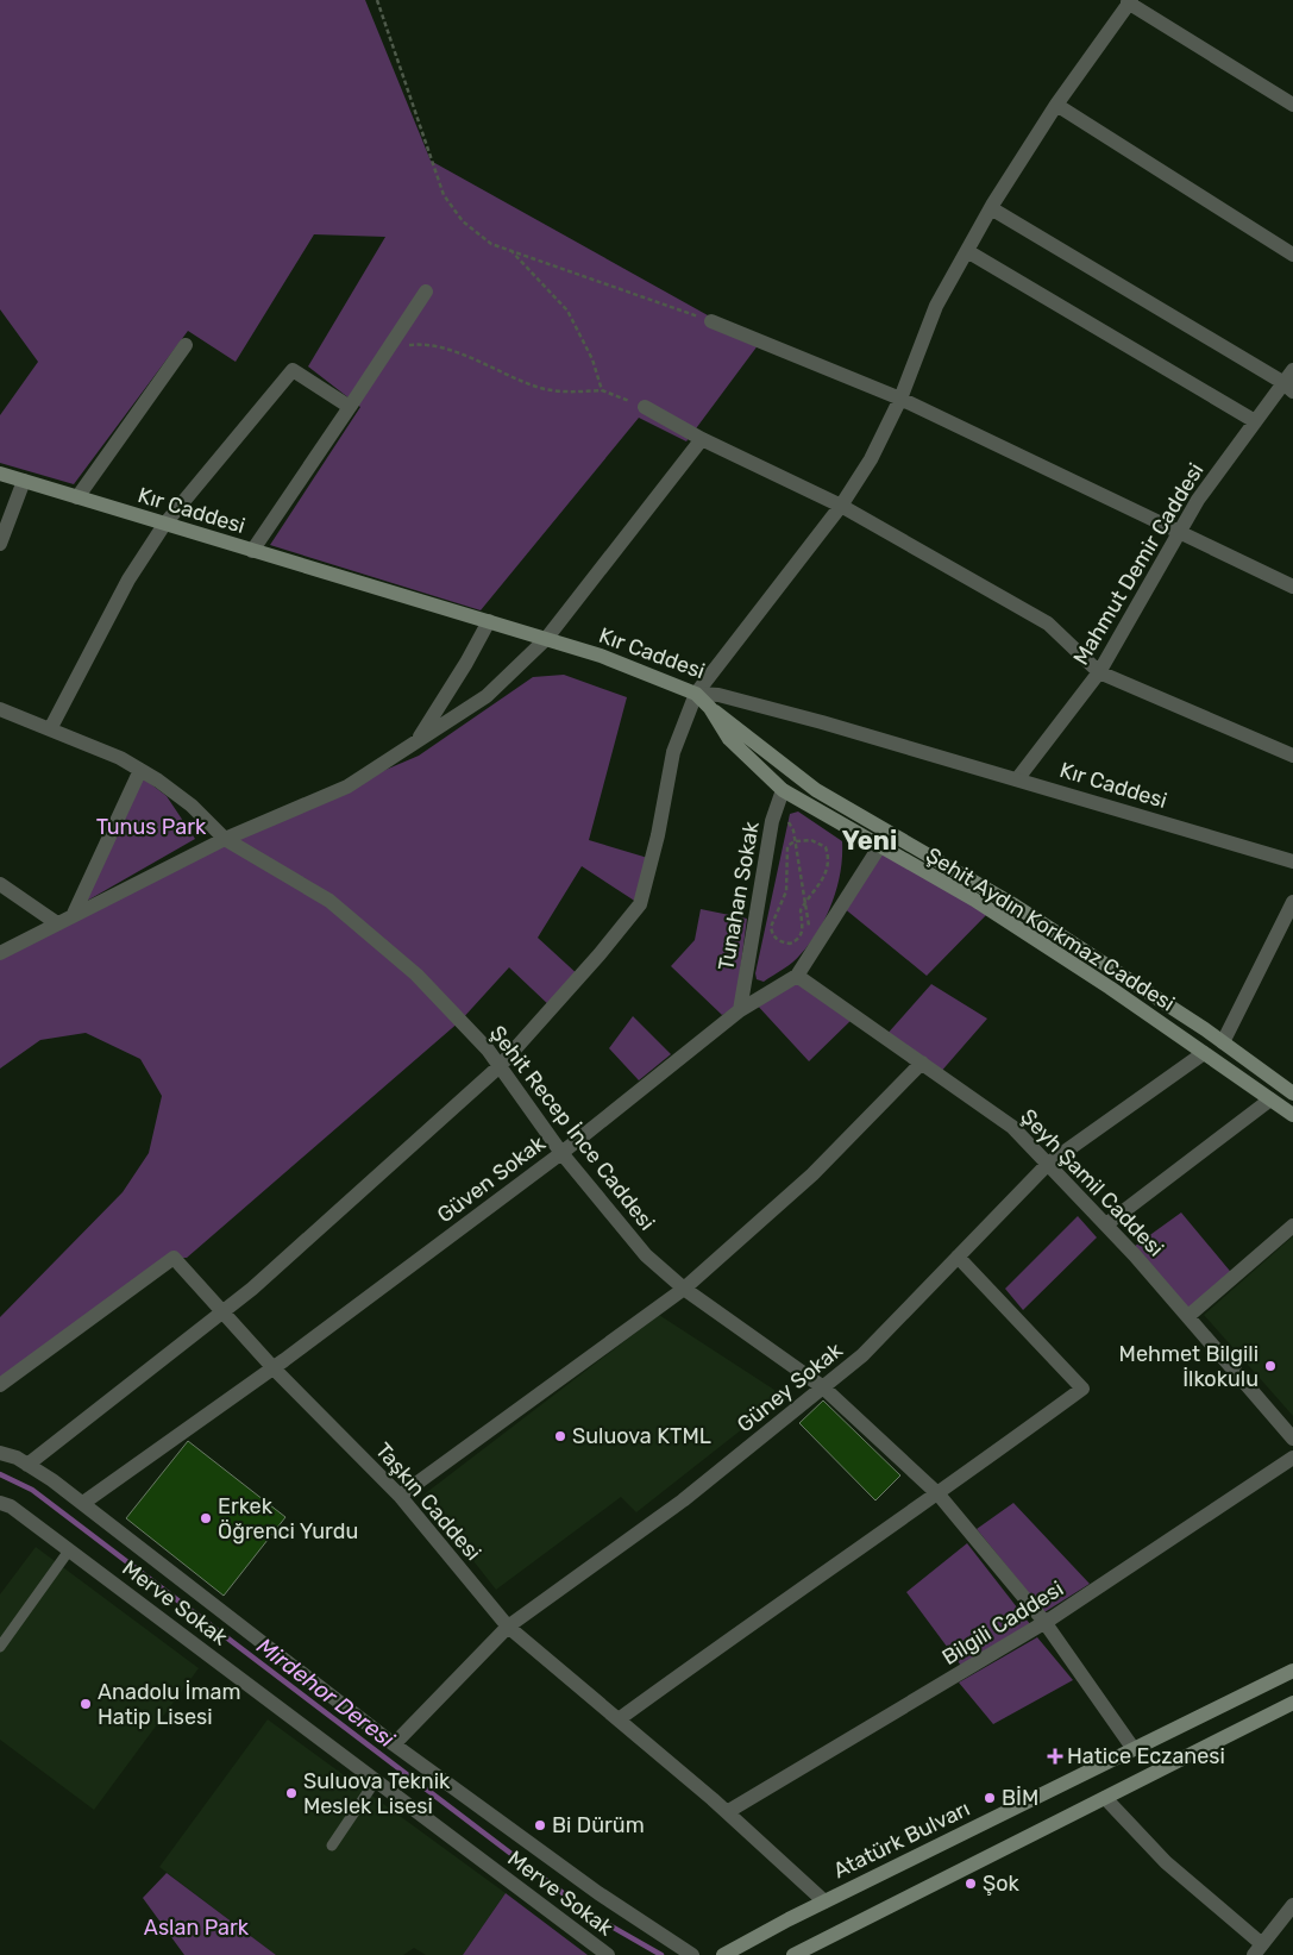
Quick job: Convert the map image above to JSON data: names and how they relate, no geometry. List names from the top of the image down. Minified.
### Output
{"streets":{"main road":["Kır Caddesi","Şehit Aydın Korkmaz Caddesi","Atatürk Bulvarı"],"street":["Mahmut Demir Caddesi","Tunahan Sokak","Şehit Recep İnce Caddesi","Güven Sokak","Şeyh Şamil Caddesi","Güney Sokak","Taşkın Caddesi","Merve Sokak","Bilgili Caddesi"]},"crossings":[["Kır Caddesi","Mahmut Demir Caddesi"],["Kır Caddesi","Şehit Aydın Korkmaz Caddesi"],["Tunahan Sokak","Şehit Aydın Korkmaz Caddesi"],["Tunahan Sokak","Güven Sokak"],["Şehit Aydın Korkmaz Caddesi","Güven Sokak"],["Şehit Aydın Korkmaz Caddesi","Güney Sokak"],["Şehit Recep İnce Caddesi","Güven Sokak"],["Şehit Recep İnce Caddesi","Güney Sokak"],["Şehit Recep İnce Caddesi","Bilgili Caddesi"],["Şehit Recep İnce Caddesi","Atatürk Bulvarı"],["Güven Sokak","Şeyh Şamil Caddesi"],["Güven Sokak","Taşkın Caddesi"],["Şeyh Şamil Caddesi","Güney Sokak"],["Güney Sokak","Taşkın Caddesi"],["Taşkın Caddesi","Bilgili Caddesi"],["Taşkın Caddesi","Atatürk Bulvarı"]],"districts":["Yeni"],"water":["Mirdehor Deresi"],"parks":["Tunus Park","Aslan Park"],"places":{"other":["Mehmet Bilgili İlkokulu","Suluova KTML","Erkek Öğrenci Yurdu","Anadolu İmam Hatip Lisesi","Suluova Teknik Meslek Lisesi","BİM","Bi Dürüm","Şok"],"health":["Hatice Eczanesi"]}}
